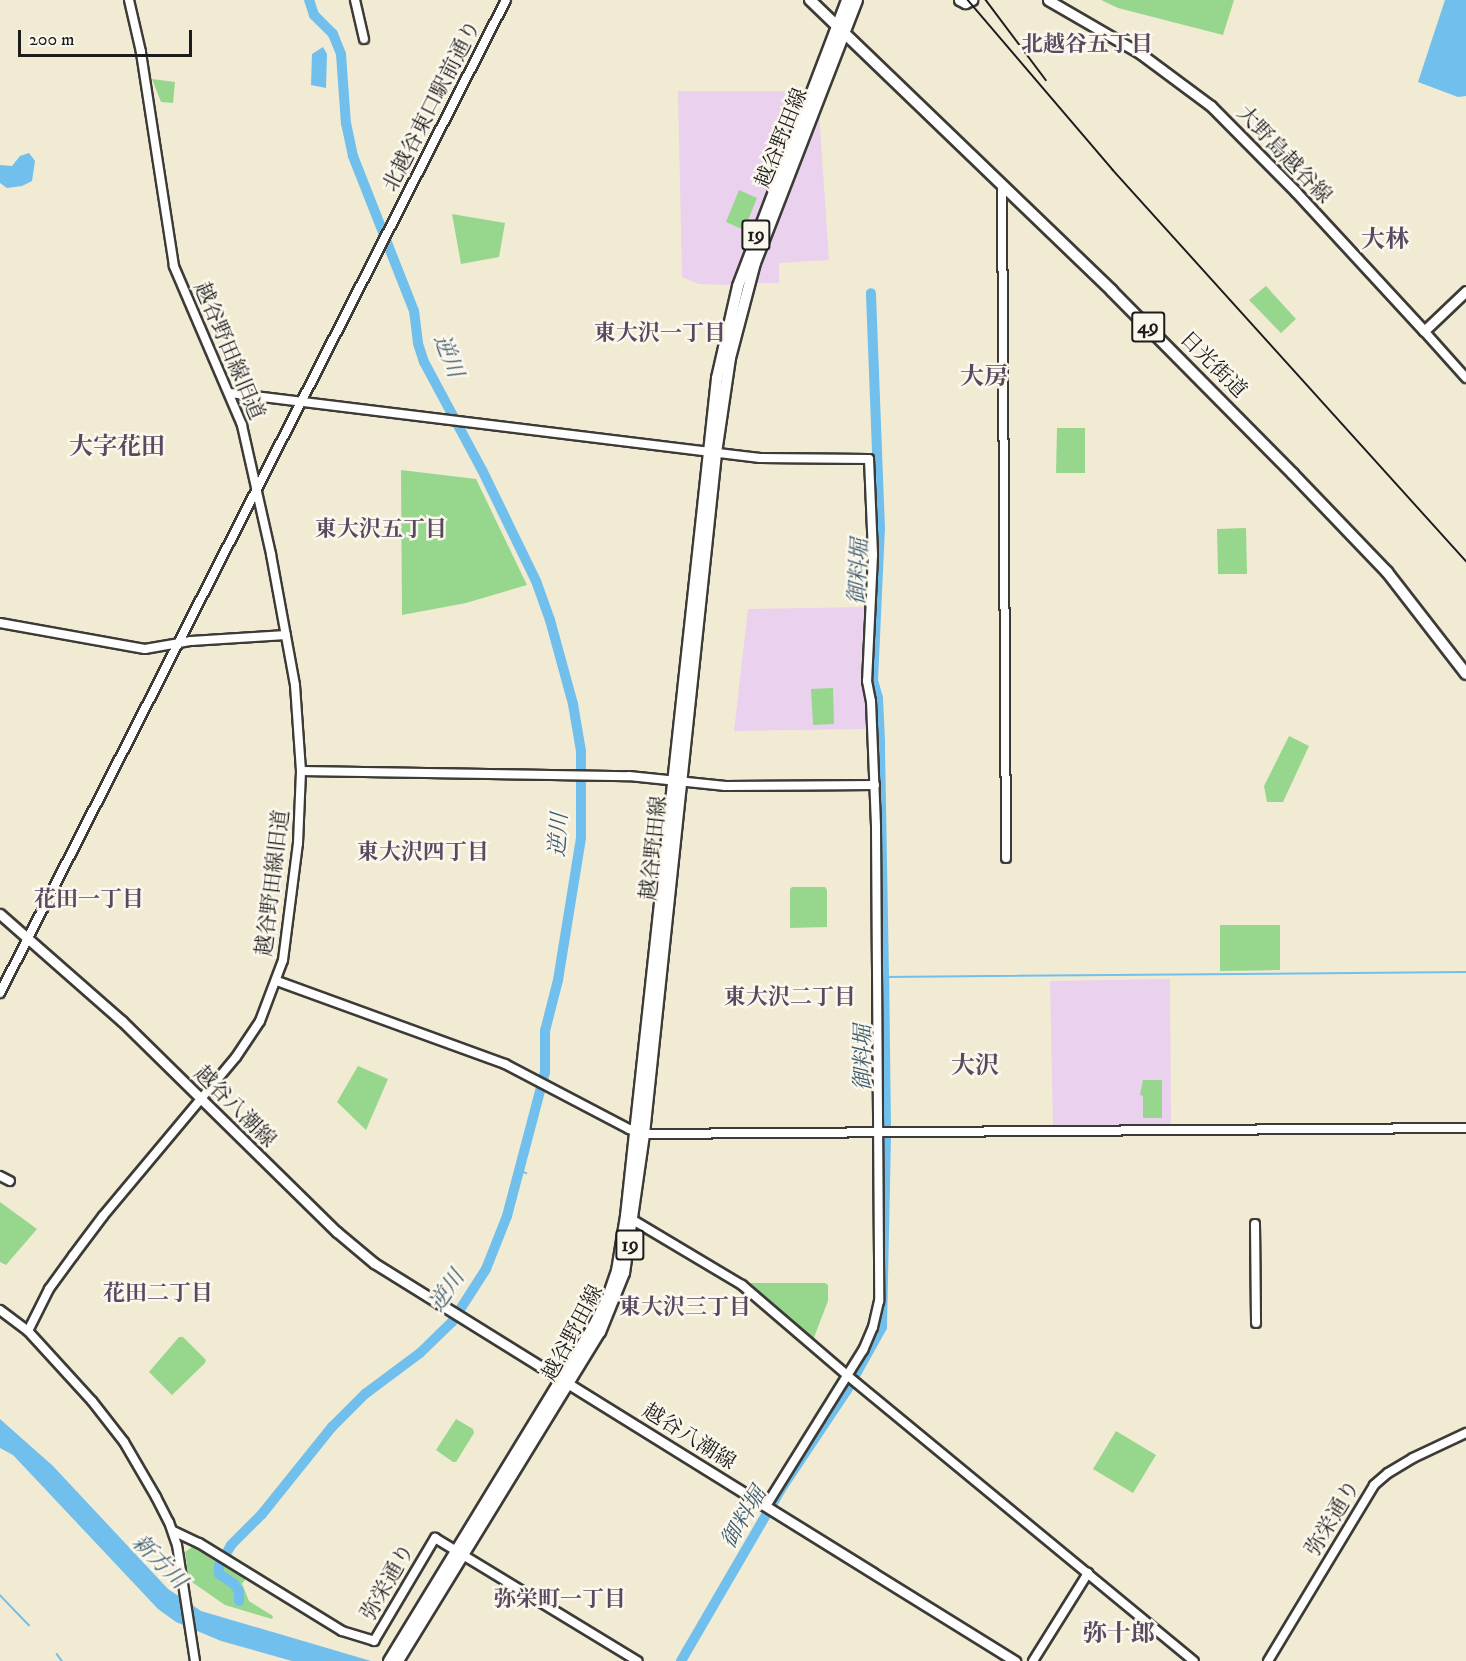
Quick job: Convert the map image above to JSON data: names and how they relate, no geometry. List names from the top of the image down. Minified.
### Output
{"streets":{"main road":["越谷野田線","大野島越谷線","19","49","日光街道","越谷八潮線"],"street":["北越谷東口駅前通り","越谷野田線旧道","弥栄通り"]},"crossings":[["北越谷東口駅前通り","越谷野田線旧道"],["北越谷東口駅前通り","越谷八潮線"],["越谷野田線","日光街道"],["越谷野田線","越谷八潮線"],["越谷野田線","弥栄通り"],["越谷野田線旧道","越谷八潮線"]],"districts":["北越谷五丁目","大林","東大沢一丁目","大房","大字花田","東大沢五丁目","東大沢四丁目","花田一丁目","東大沢二丁目","大沢","花田二丁目","東大沢三丁目","弥栄町一丁目","弥十郎"],"water":["逆川","御料堀","新方川"],"scale_bar":"200 m"}
